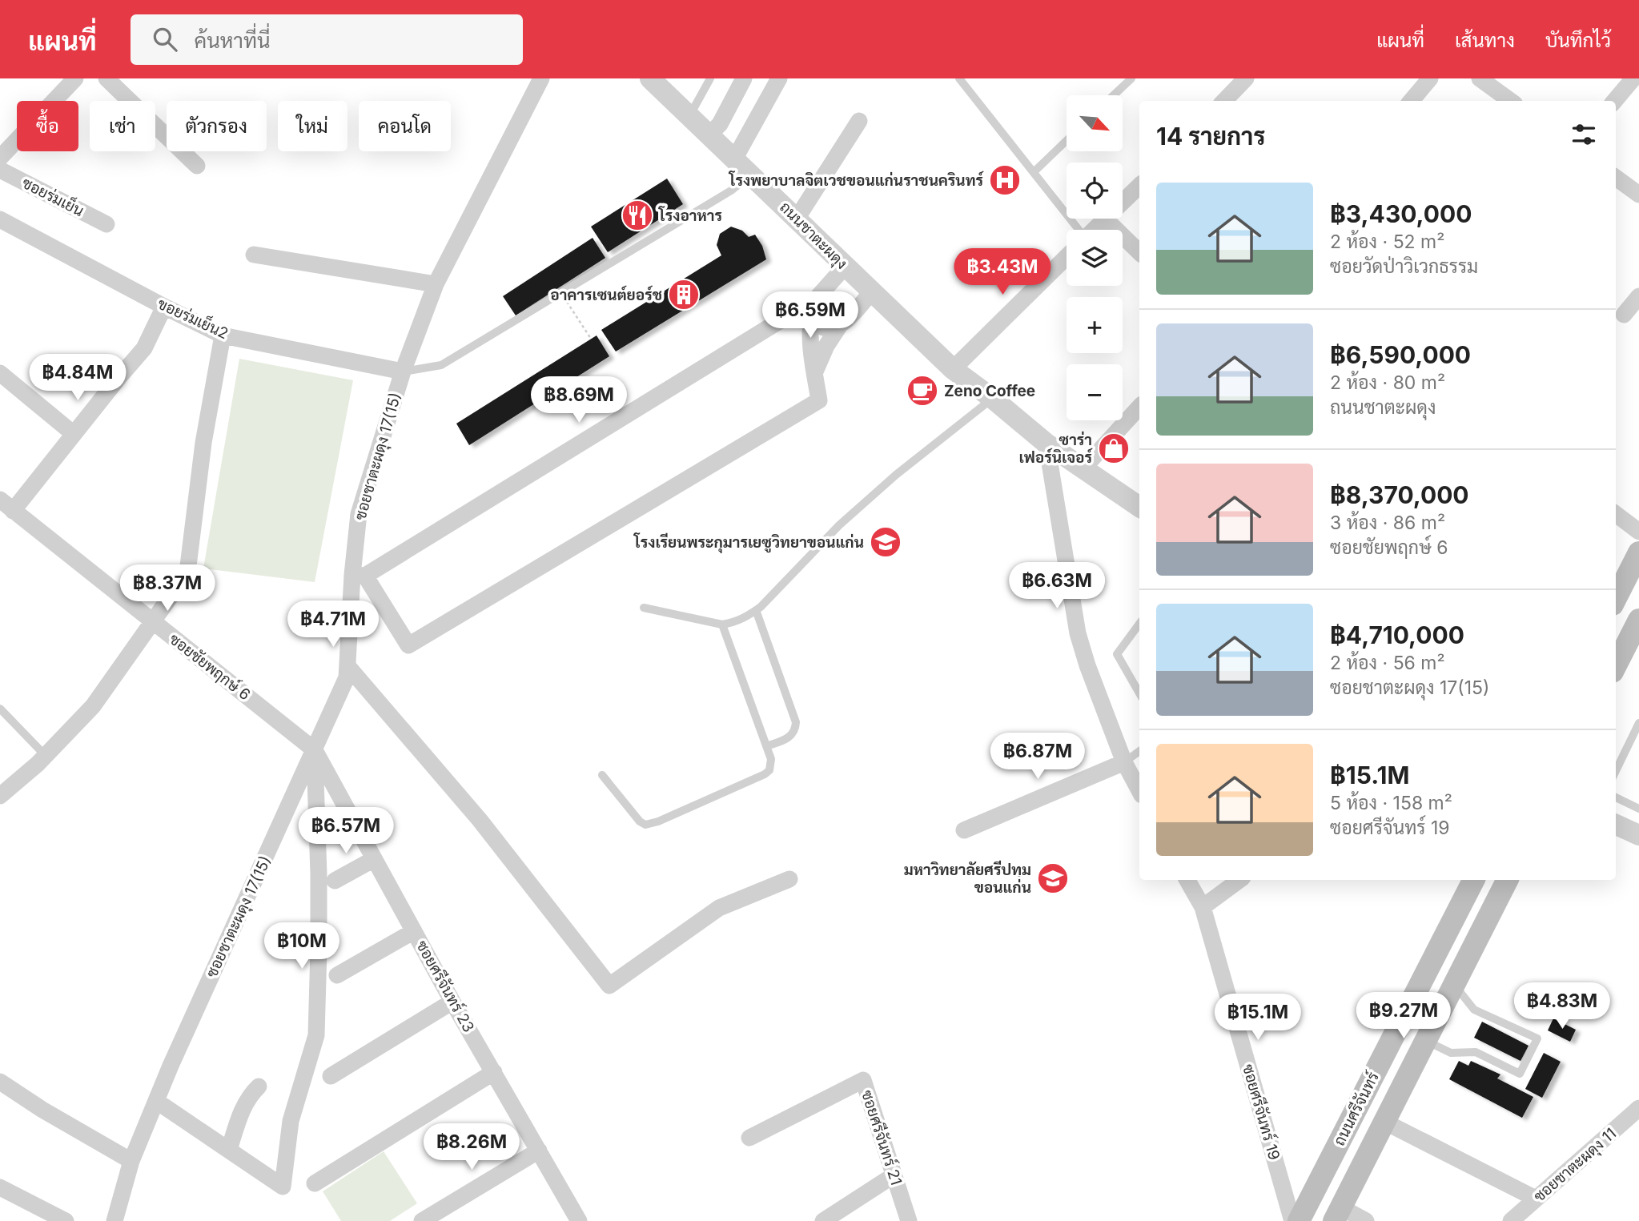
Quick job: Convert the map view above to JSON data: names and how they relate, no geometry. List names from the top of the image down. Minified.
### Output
{"streets":{"main road":["ถนนศรีจันทร์"],"street":["ซอยร่มเย็น","ถนนชาตะผดุง","ขอยร่มเย็น2","ซอยชาตะผดุง 17(15)","ซอยชัยพฤกษ์ 6","ซอยศรีจันทร์ 23","ซอยศรีจันทร์ 19","ซอยศรีจันทร์ 21","ซอยชาตะผดุง 11"]},"crossings":[["ขอยร่มเย็น2","ซอยชาตะผดุง 17(15)"],["ซอยชาตะผดุง 17(15)","ซอยชัยพฤกษ์ 6"],["ซอยชาตะผดุง 17(15)","ซอยศรีจันทร์ 23"],["ซอยชัยพฤกษ์ 6","ซอยศรีจันทร์ 23"]],"places":{"hospital":["โรงพยาบาลจิตเวชขอนแก่นราชนครินทร์"],"restaurant":["โรงอาหาร"],"building":["อาคารเซนต์ยอร์ช"],"cafe":["Zeno Coffee"],"shop":["ซาร่า เฟอร์นิเจอร์"],"school or university":["โรงเรียนพระกุมารเยซูวิทยาขอนแก่น","มหาวิทยาลัยศรีปทุม ขอนแก่น"]},"north":"bottom right","page":{"header":"แผนที่","search":"ค้นหาที่นี่","nav":["แผนที่","เส้นทาง","บันทึกไว้"],"map_buttons":["+","−"],"chip":["ซื้อ","เช่า","ตัวกรอง","ใหม่","คอนโด"],"heading":"14 รายการ","list":[{"name":"฿3,430,000","note":"2 ห้อง · 52 m² · ซอยวัดป่าวิเวกธรรม"},{"name":"฿6,590,000","note":"2 ห้อง · 80 m² · ถนนชาตะผดุง"},{"name":"฿8,370,000","note":"3 ห้อง · 86 m² · ซอยชัยพฤกษ์ 6"},{"name":"฿4,710,000","note":"2 ห้อง · 56 m² · ซอยชาตะผดุง 17(15)"},{"name":"฿15.1M","note":"5 ห้อง · 158 m² · ซอยศรีจันทร์ 19"}],"price":["฿3.43M","฿6.59M","฿4.84M","฿8.69M","฿6.63M","฿8.37M","฿4.71M","฿6.87M","฿6.57M","฿10M","฿4.83M","฿9.27M","฿15.1M","฿8.26M"]}}
